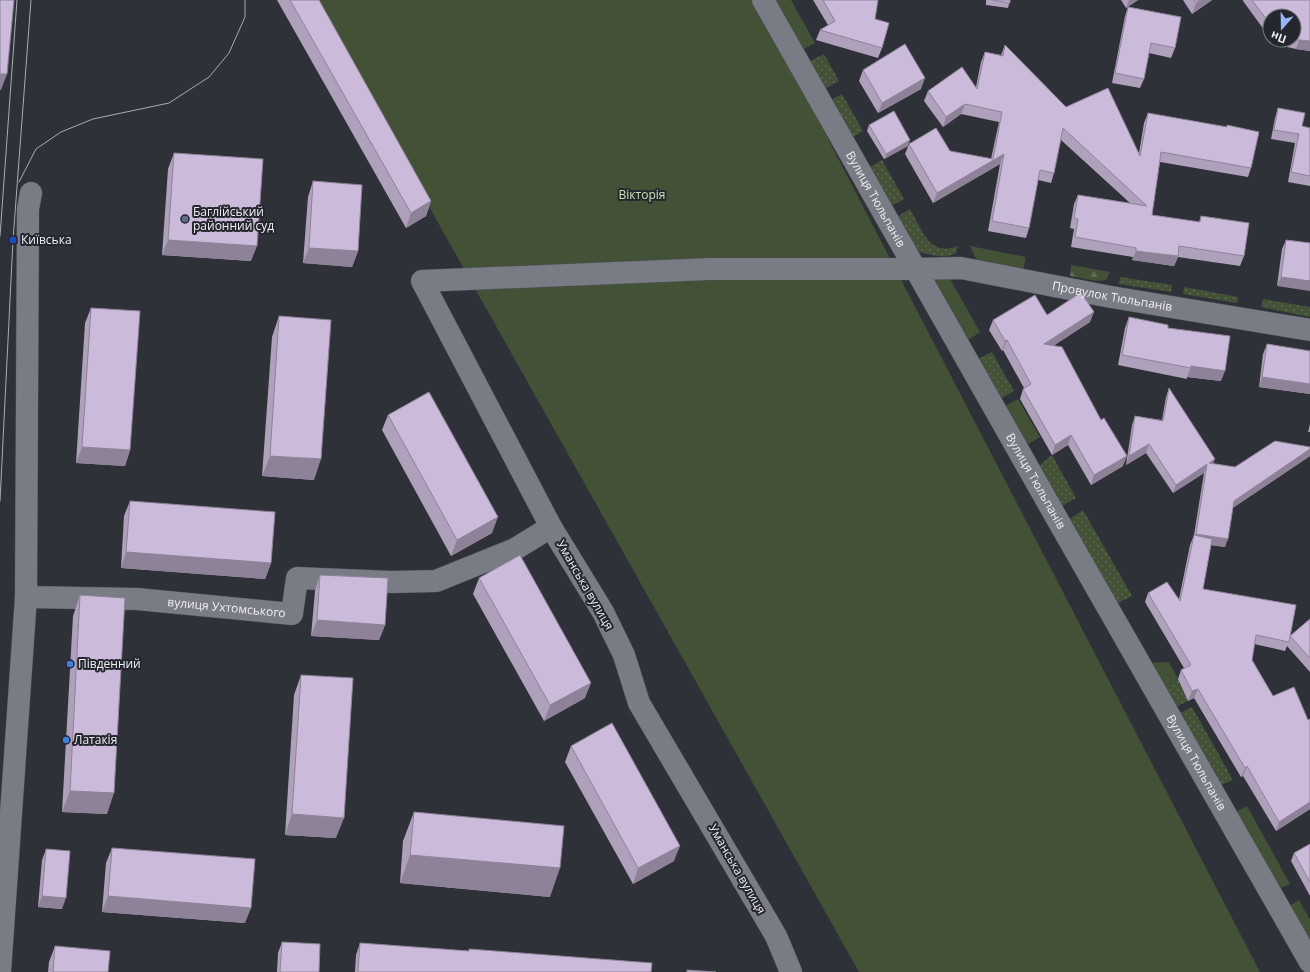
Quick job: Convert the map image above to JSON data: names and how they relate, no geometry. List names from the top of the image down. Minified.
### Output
{"streets":{"street":["Вулиця Тюльпанів","Провулок Тюльпанів","Уманська вулиця","вулиця Ухтомського"]},"crossings":[["Вулиця Тюльпанів","Провулок Тюльпанів"],["Провулок Тюльпанів","Уманська вулиця"],["Уманська вулиця","вулиця Ухтомського"]],"parks":["Вікторія"],"places":{"other":["Баглійський районний суд","Південний","Латакія"],"transit":["Київська"]},"north":"bottom"}
